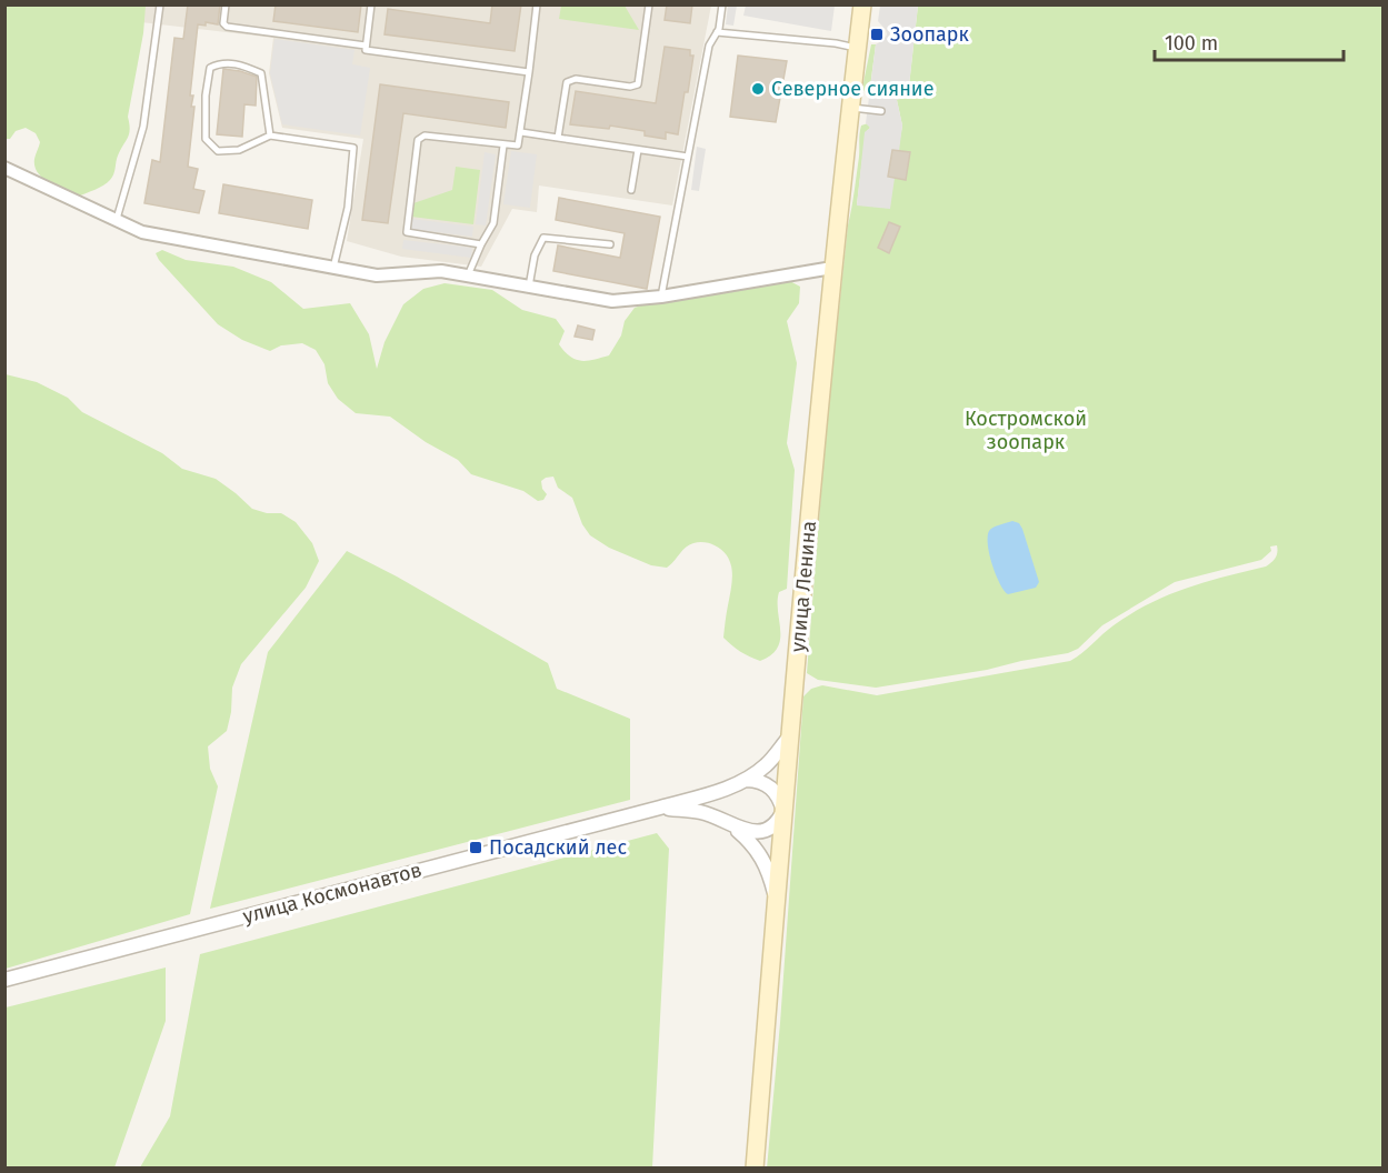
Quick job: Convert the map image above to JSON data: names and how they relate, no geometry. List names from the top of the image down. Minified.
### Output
{"streets":{"main road":["улица Ленина"],"street":["улица Космонавтов"]},"parks":["Костромской зоопарк"],"places":{"transit":["Зоопарк","Посадский лес"],"other":["Северное сияние"]},"scale_bar":"100 m"}
